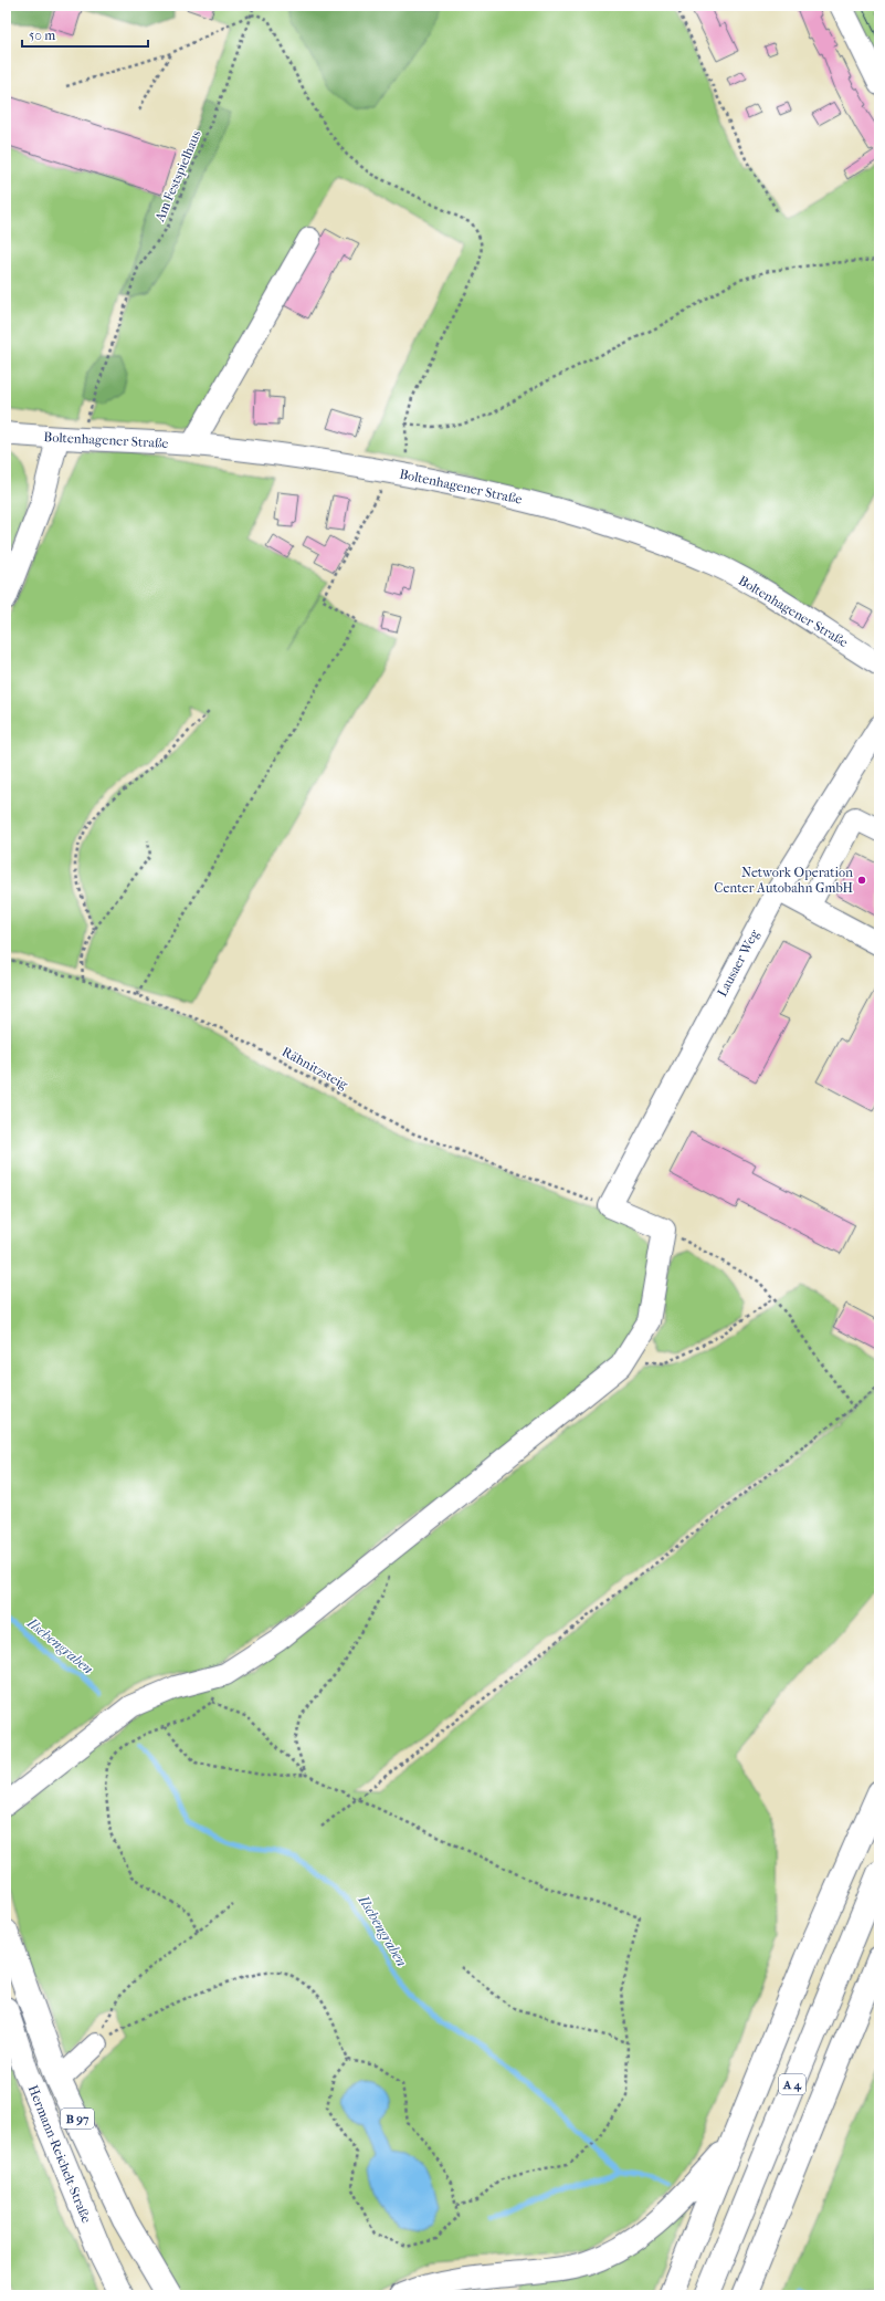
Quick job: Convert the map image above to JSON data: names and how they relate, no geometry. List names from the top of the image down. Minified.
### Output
{"streets":{"main road":["A 4","B 97","Hermann-Reichelt-Straße"],"street":["Boltenhagener Straße","Lausaer Weg"],"path":["Am Festspielhaus","Rähnitzsteig"]},"crossings":[["Lausaer Weg","Rähnitzsteig"]],"water":["Ilschengraben"],"places":["Network Operation Center Autobahn GmbH"],"scale_bar":"50 m"}
